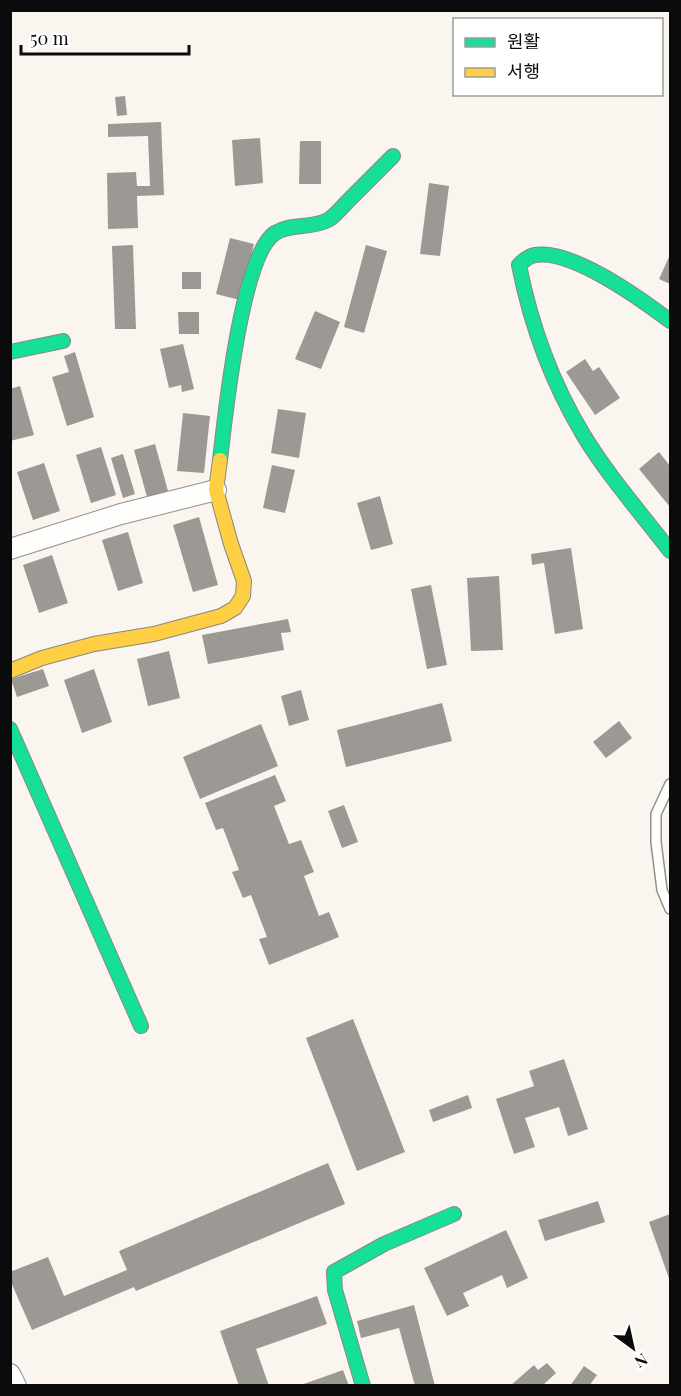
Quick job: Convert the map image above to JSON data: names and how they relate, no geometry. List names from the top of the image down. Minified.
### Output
{"legend":["원활","서행"],"scale_bar":"50 m","north":"bottom right"}
